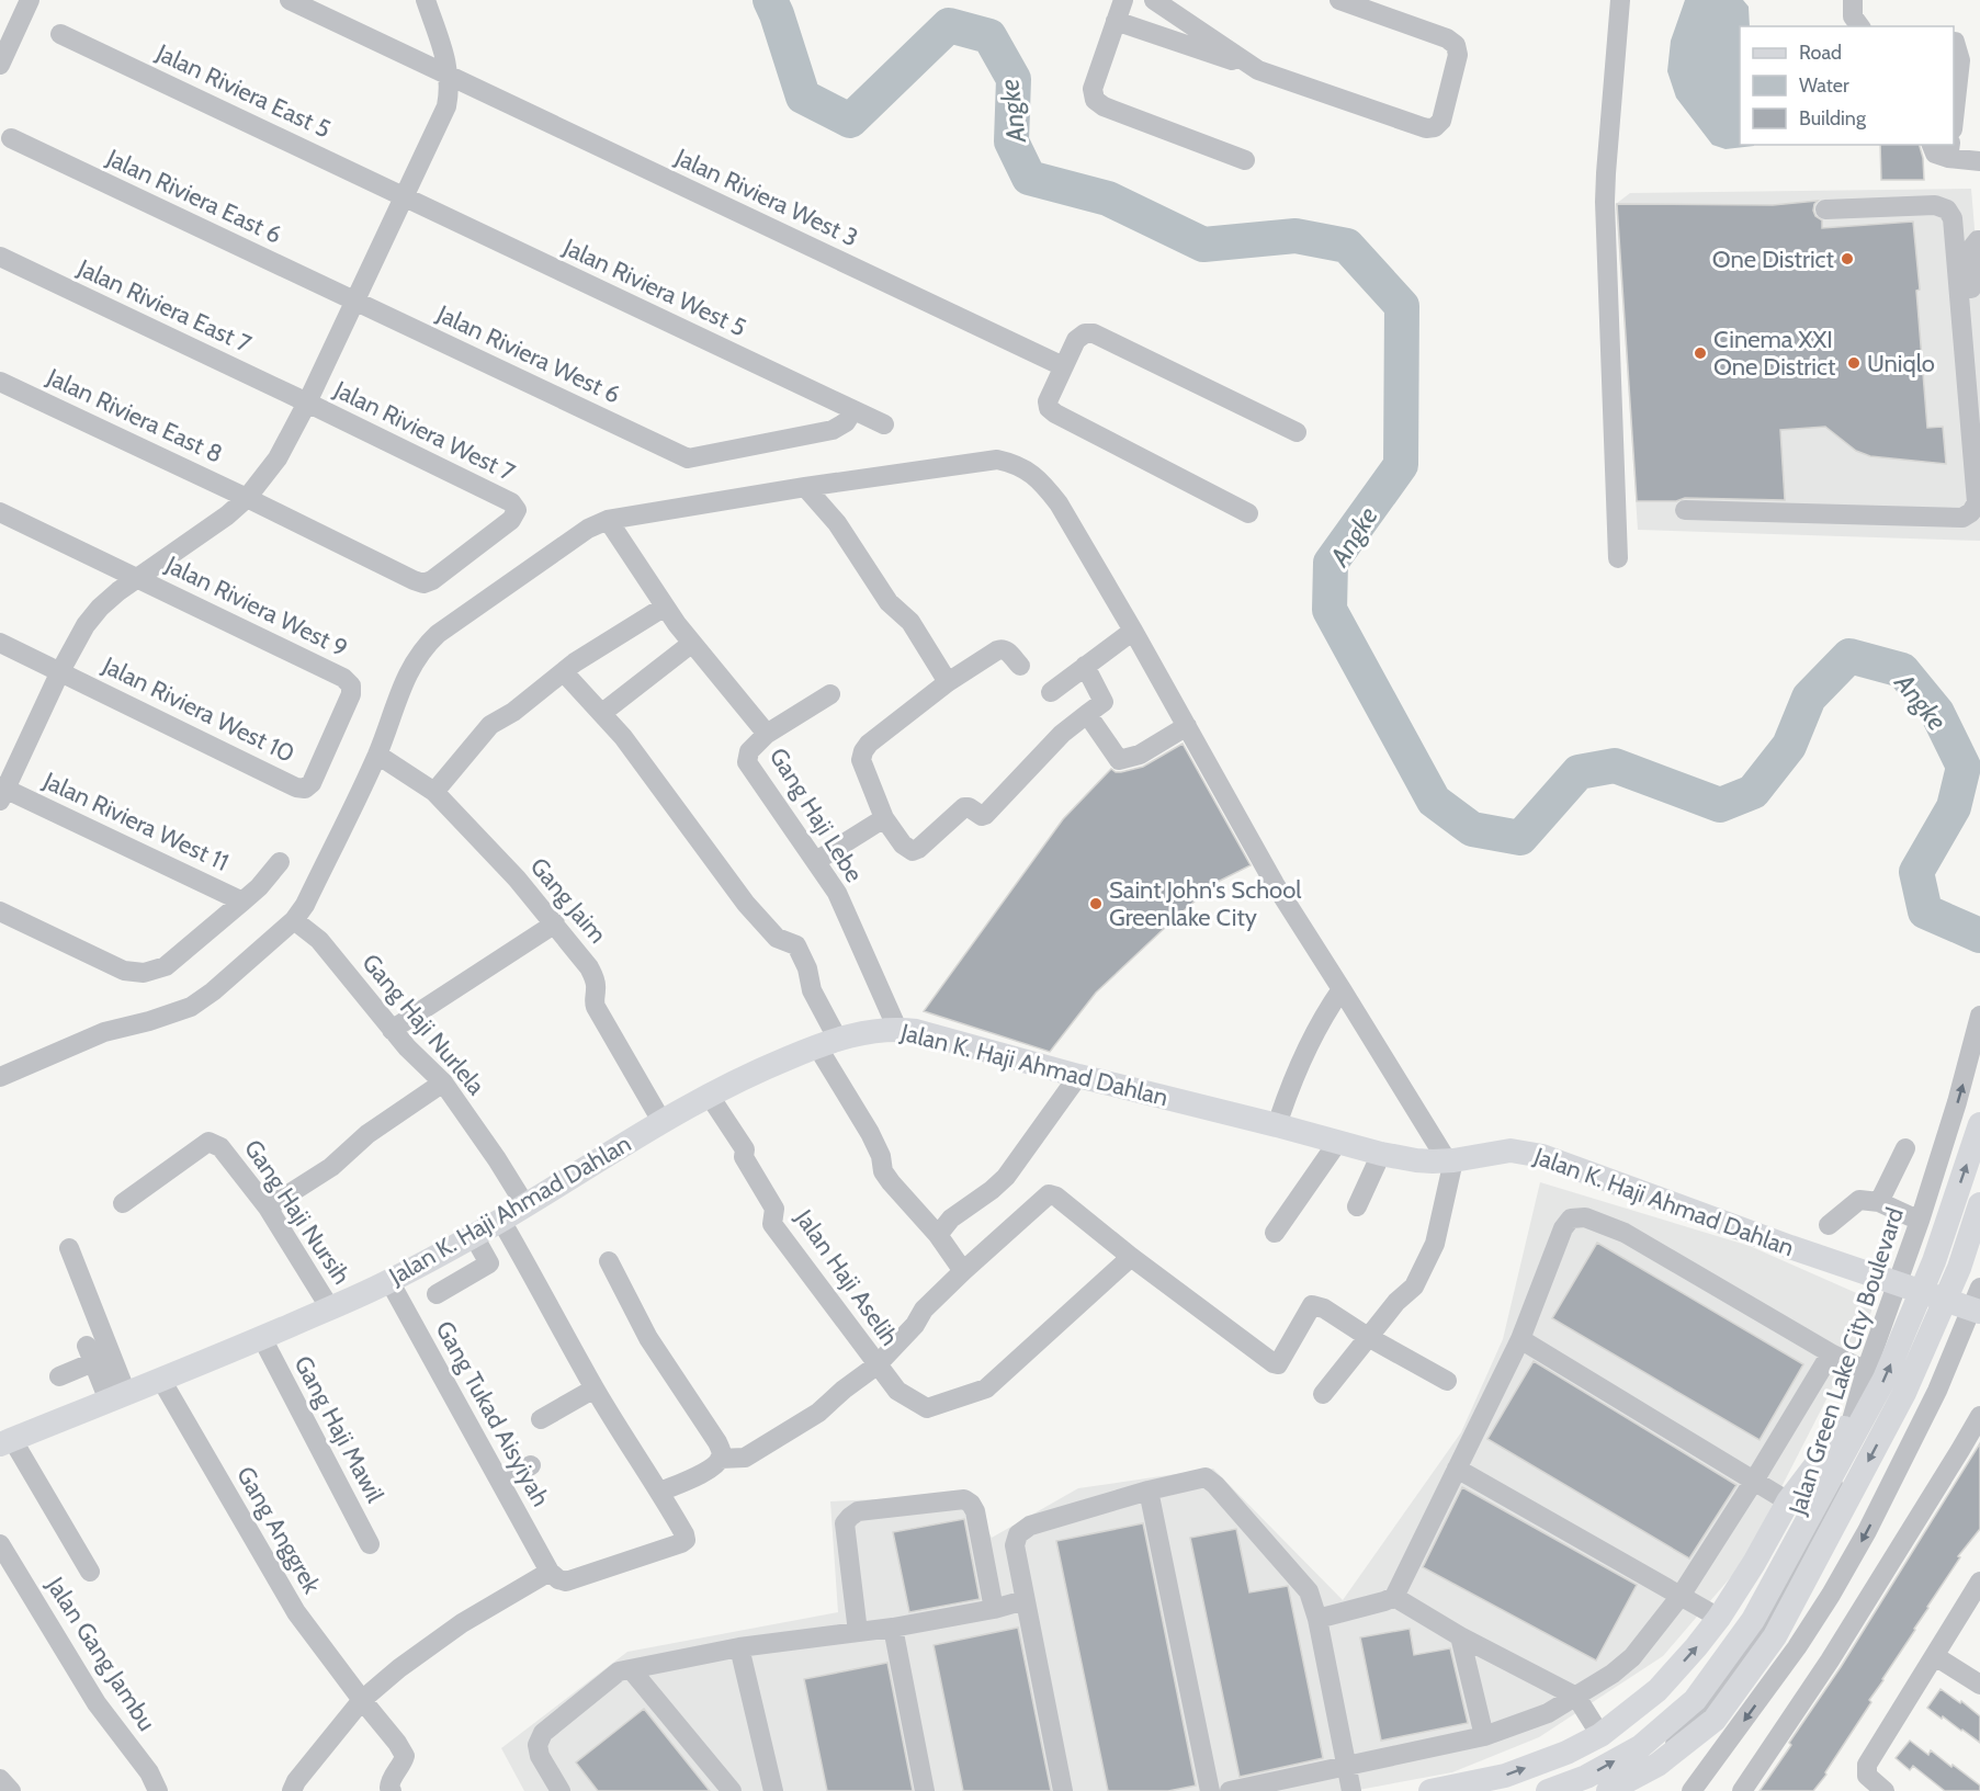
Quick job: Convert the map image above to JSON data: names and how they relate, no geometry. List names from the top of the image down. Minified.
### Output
{"streets":{"main road":["Jalan K. Haji Ahmad Dahlan"],"street":["Jalan Riviera East 5","Jalan Riviera East 6","Jalan Riviera West 3","Jalan Riviera West 5","Jalan Riviera East 7","Jalan Riviera West 6","Jalan Riviera East 8","Jalan Riviera West 7","Jalan Riviera West 9","Jalan Riviera West 10","Gang Haji Lebe","Jalan Riviera West 11","Gang Jaim","Gang Haji Nurlela","Gang Haji Nursih","Jalan Haji Aselih","Jalan Green Lake City Boulevard","Gang Tukad Aisyiyah","Gang Haji Mawil","Gang Anggrek","Jalan Gang Jambu"]},"crossings":[["Jalan Riviera East 5","Jalan Riviera West 5"],["Jalan Riviera East 6","Jalan Riviera West 6"],["Jalan Riviera West 5","Jalan Riviera West 6"],["Jalan Riviera East 7","Jalan Riviera West 7"],["Jalan Riviera East 8","Jalan Riviera West 7"],["Jalan Riviera West 9","Jalan Riviera West 10"],["Gang Haji Lebe","Jalan K. Haji Ahmad Dahlan"],["Gang Jaim","Jalan K. Haji Ahmad Dahlan"],["Gang Haji Nurlela","Jalan K. Haji Ahmad Dahlan"],["Jalan K. Haji Ahmad Dahlan","Gang Haji Nursih"],["Jalan K. Haji Ahmad Dahlan","Jalan Haji Aselih"],["Jalan K. Haji Ahmad Dahlan","Jalan Green Lake City Boulevard"],["Jalan K. Haji Ahmad Dahlan","Gang Tukad Aisyiyah"],["Jalan K. Haji Ahmad Dahlan","Gang Haji Mawil"],["Jalan K. Haji Ahmad Dahlan","Gang Anggrek"]],"water":["Angke"],"places":["One District","Cinema XXI One District","Uniqlo","Saint John's School Greenlake City"],"legend":["Road","Water","Building"]}
